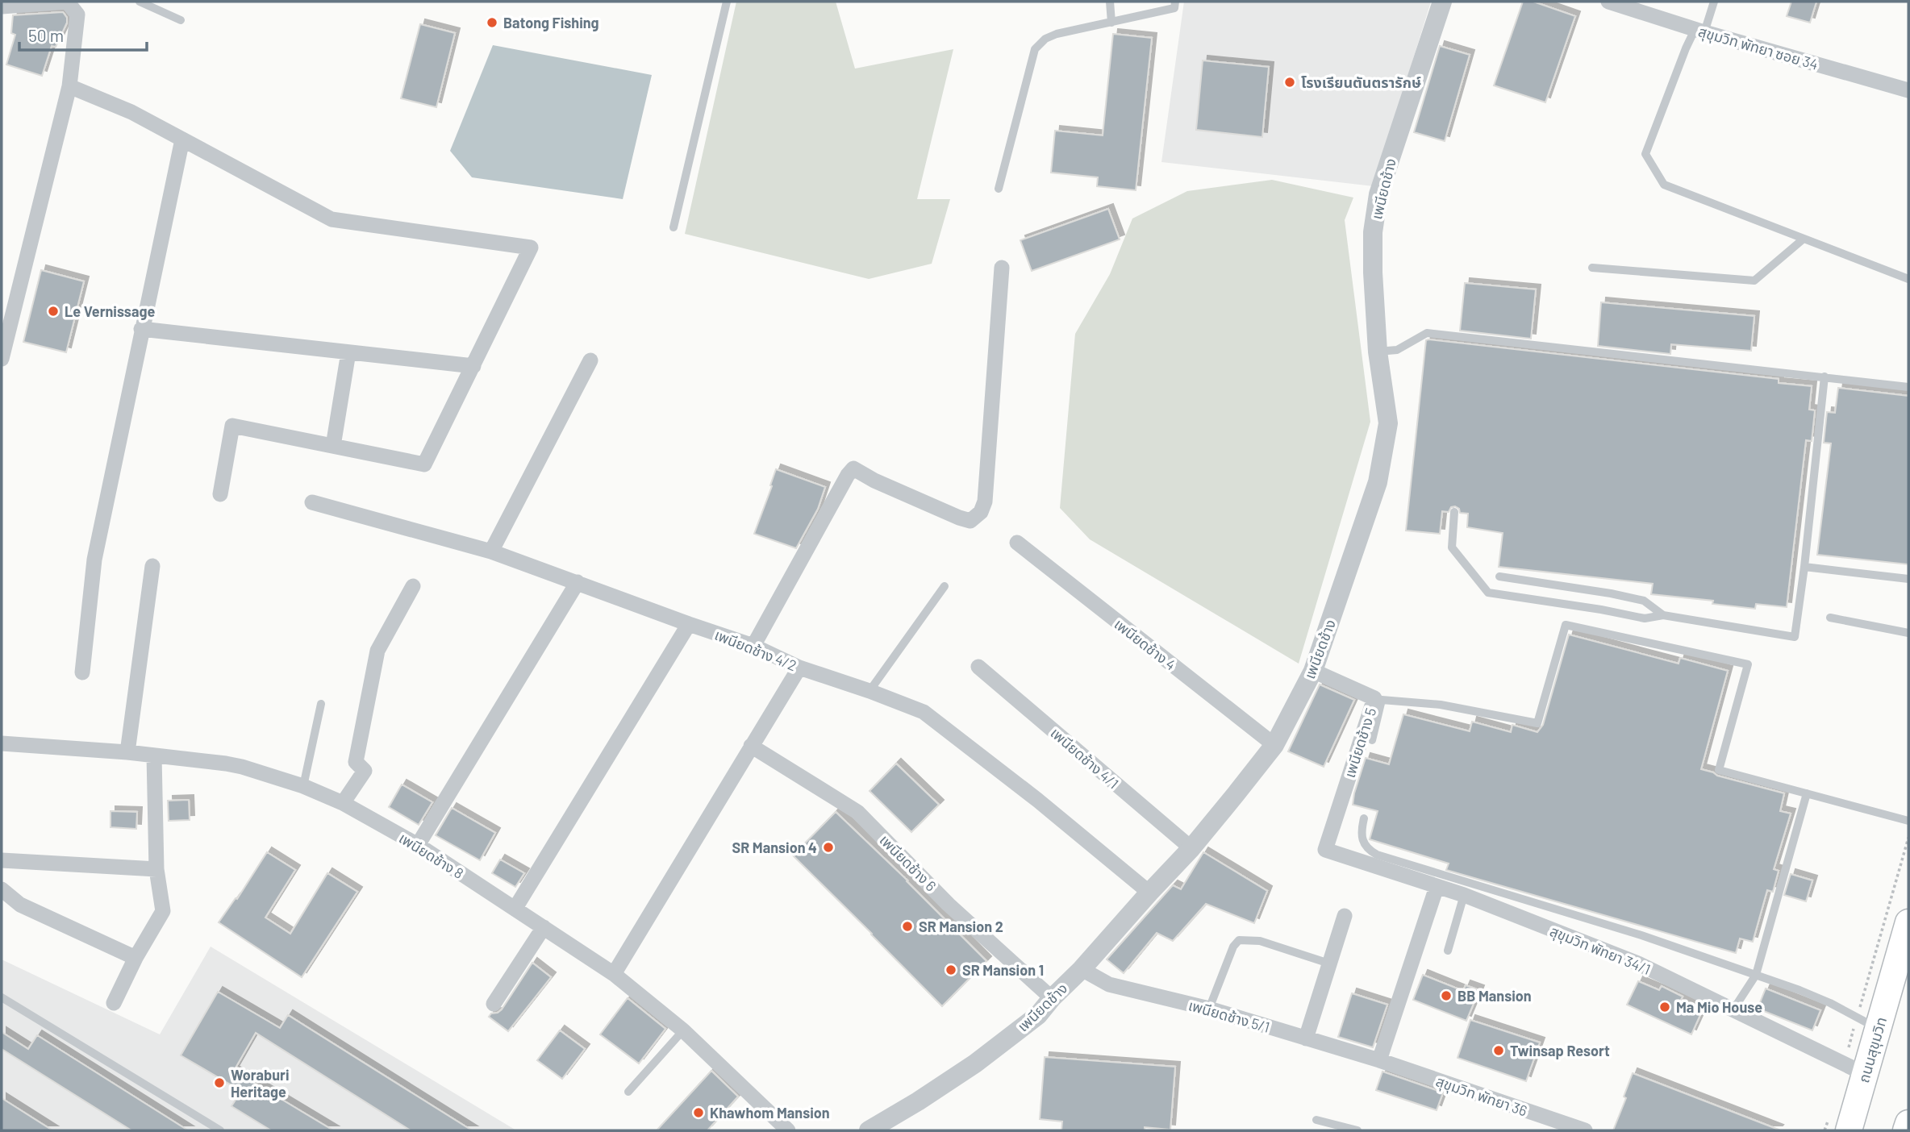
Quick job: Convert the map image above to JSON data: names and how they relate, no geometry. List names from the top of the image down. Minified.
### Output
{"streets":{"highway":["ถนนสุขุมวิท"],"street":["สุขุมวิท พัทยา ซอย 34","เพนียดช้าง","เพนียดช้าง 4","เพนียดช้าง 4/2","เพนียดช้าง 5","เพนียดช้าง 4/1","เพนียดช้าง 8","เพนียดช้าง 6","สุขุมวิท พัทยา 34/1","เพนียดช้าง 5/1","สุขุมวิท พัทยา 36"]},"crossings":[["เพนียดช้าง","เพนียดช้าง 4"],["เพนียดช้าง","เพนียดช้าง 4/2"],["เพนียดช้าง","เพนียดช้าง 5"],["เพนียดช้าง","เพนียดช้าง 4/1"],["เพนียดช้าง","เพนียดช้าง 6"],["เพนียดช้าง","เพนียดช้าง 5/1"],["เพนียดช้าง 5","สุขุมวิท พัทยา 34/1"],["สุขุมวิท พัทยา 34/1","ถนนสุขุมวิท"],["เพนียดช้าง 5/1","สุขุมวิท พัทยา 36"]],"places":["Batong Fishing","โรงเรียนตันตรารักษ์","Le Vernissage","SR Mansion 4","SR Mansion 2","SR Mansion 1","BB Mansion","Ma Mio House","Twinsap Resort","Woraburi Heritage","Khawhom Mansion"],"scale_bar":"50 m"}
